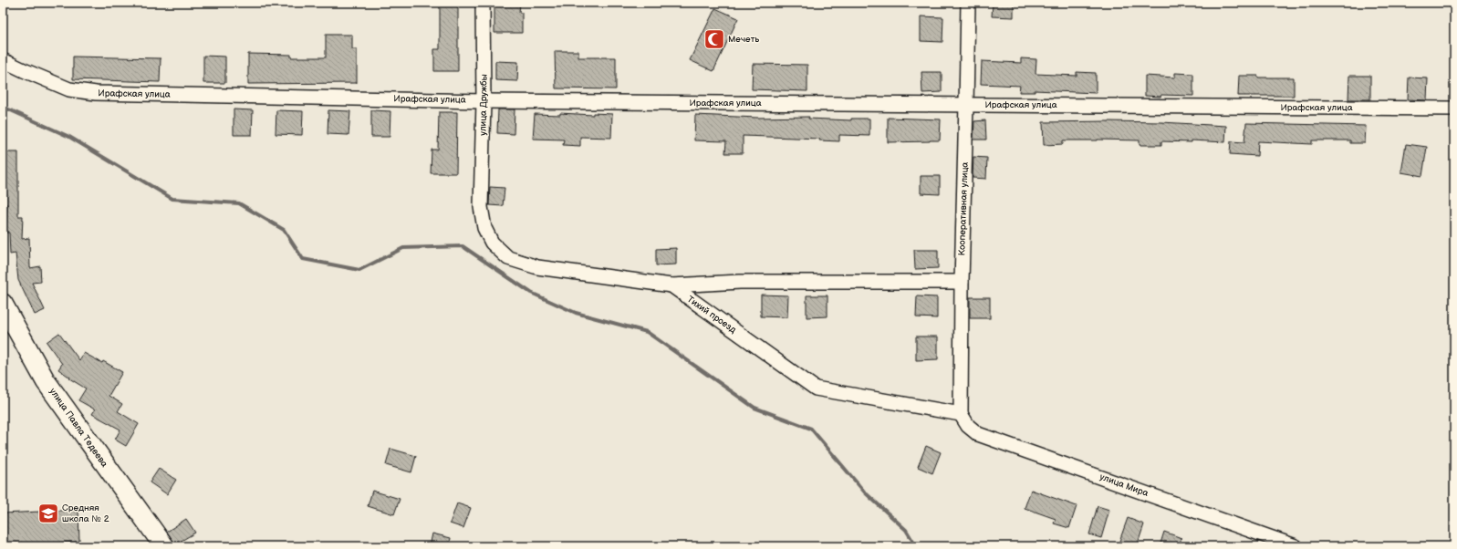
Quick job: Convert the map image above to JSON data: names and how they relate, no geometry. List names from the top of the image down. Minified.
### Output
{"streets":{"main road":["улица Павла Тедеева"],"street":["Ирафская улица","улица Дружбы","Кооперативная улица","Тихий проезд","улица Мира"]},"crossings":[["Ирафская улица","улица Дружбы"],["Ирафская улица","Кооперативная улица"],["улица Дружбы","Тихий проезд"],["Кооперативная улица","Тихий проезд"],["Кооперативная улица","улица Мира"],["Тихий проезд","улица Мира"]],"places":{"mosque":["Мечеть"],"school or university":["Средняя школа № 2"]}}
